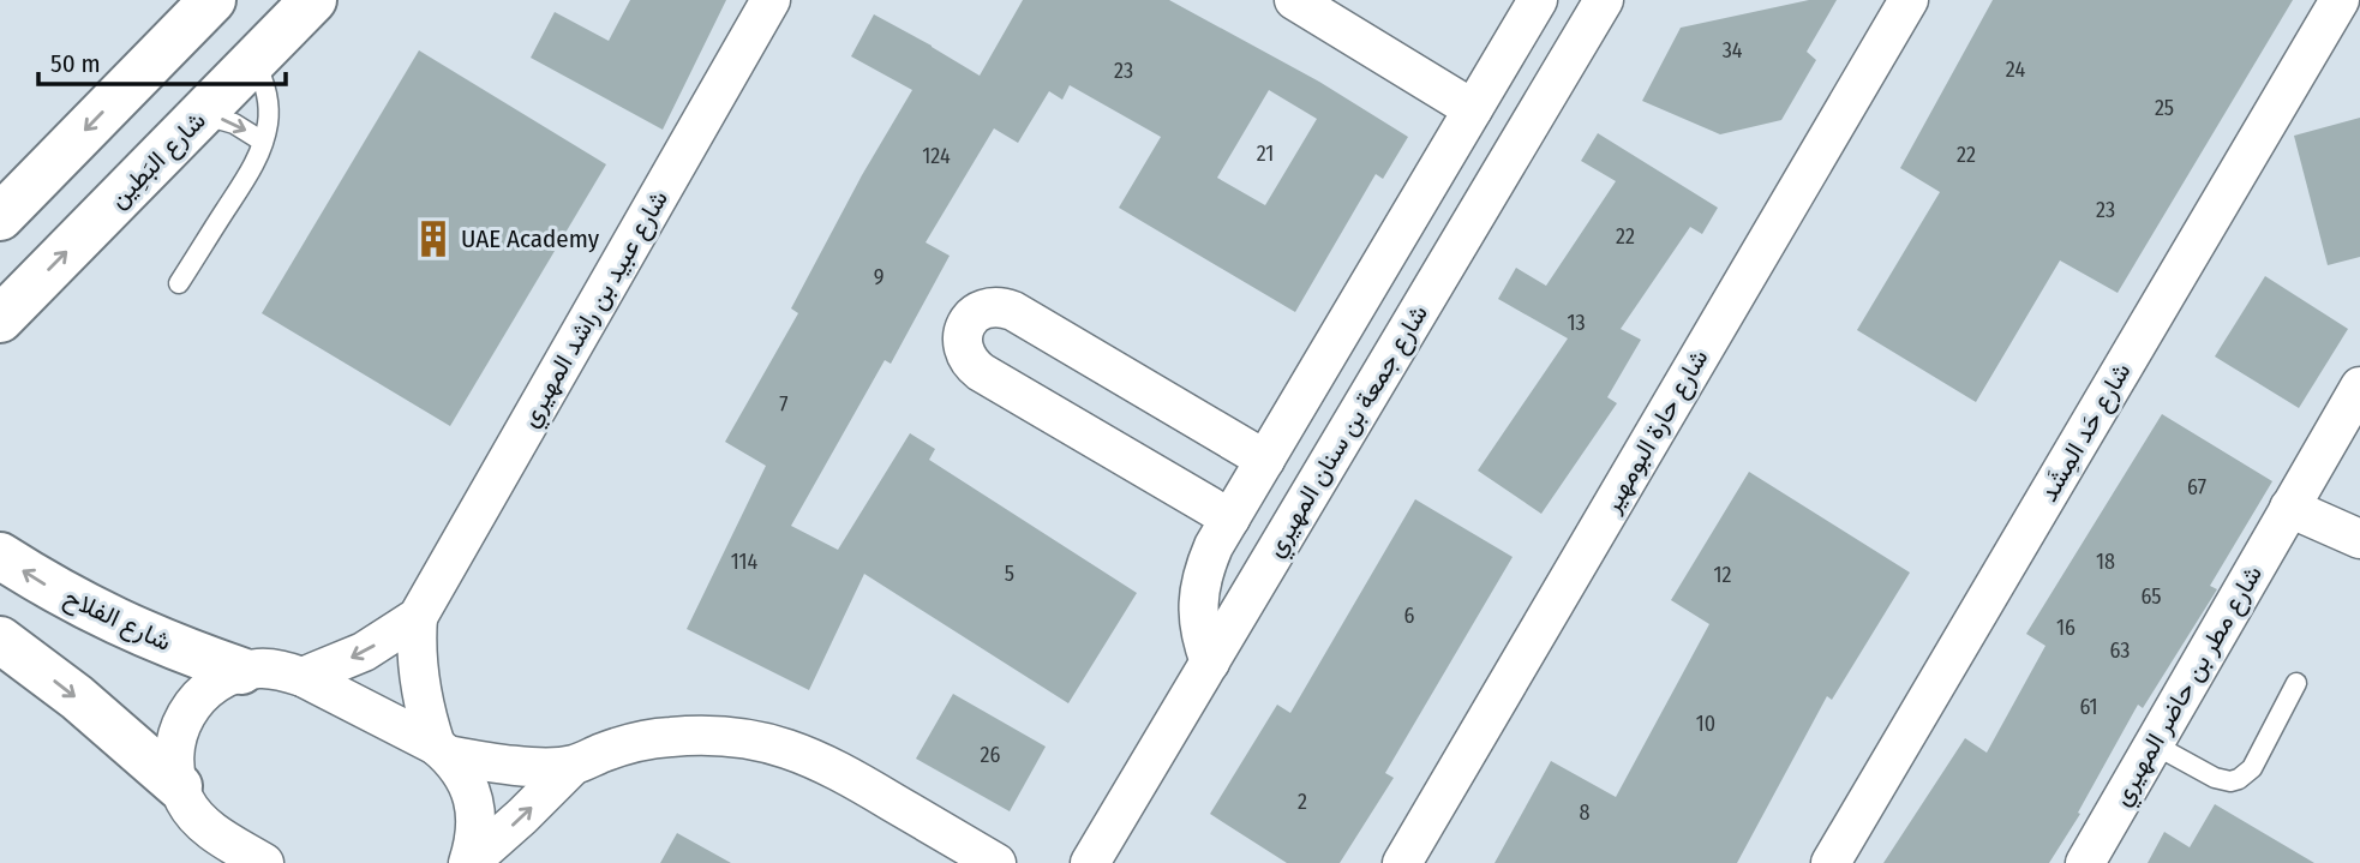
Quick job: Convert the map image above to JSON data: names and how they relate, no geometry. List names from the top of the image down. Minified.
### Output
{"streets":{"main road":["شارع البَطِين","شارع الفلاح"],"street":["شارع عبيد بن راشد المهيري","شارع جمعة بن سنان المهيري","شارع حارة البومهير","شارع حَد المِشَد","شارع مطر بن حاضر المهيري"]},"places":{"building":["UAE Academy"]},"house_numbers":["34","24","23","25","21","22","124","23","22","9","13","7","67","114","18","5","12","65","6","16","63","61","10","26","2","8"],"scale_bar":"50 m"}
